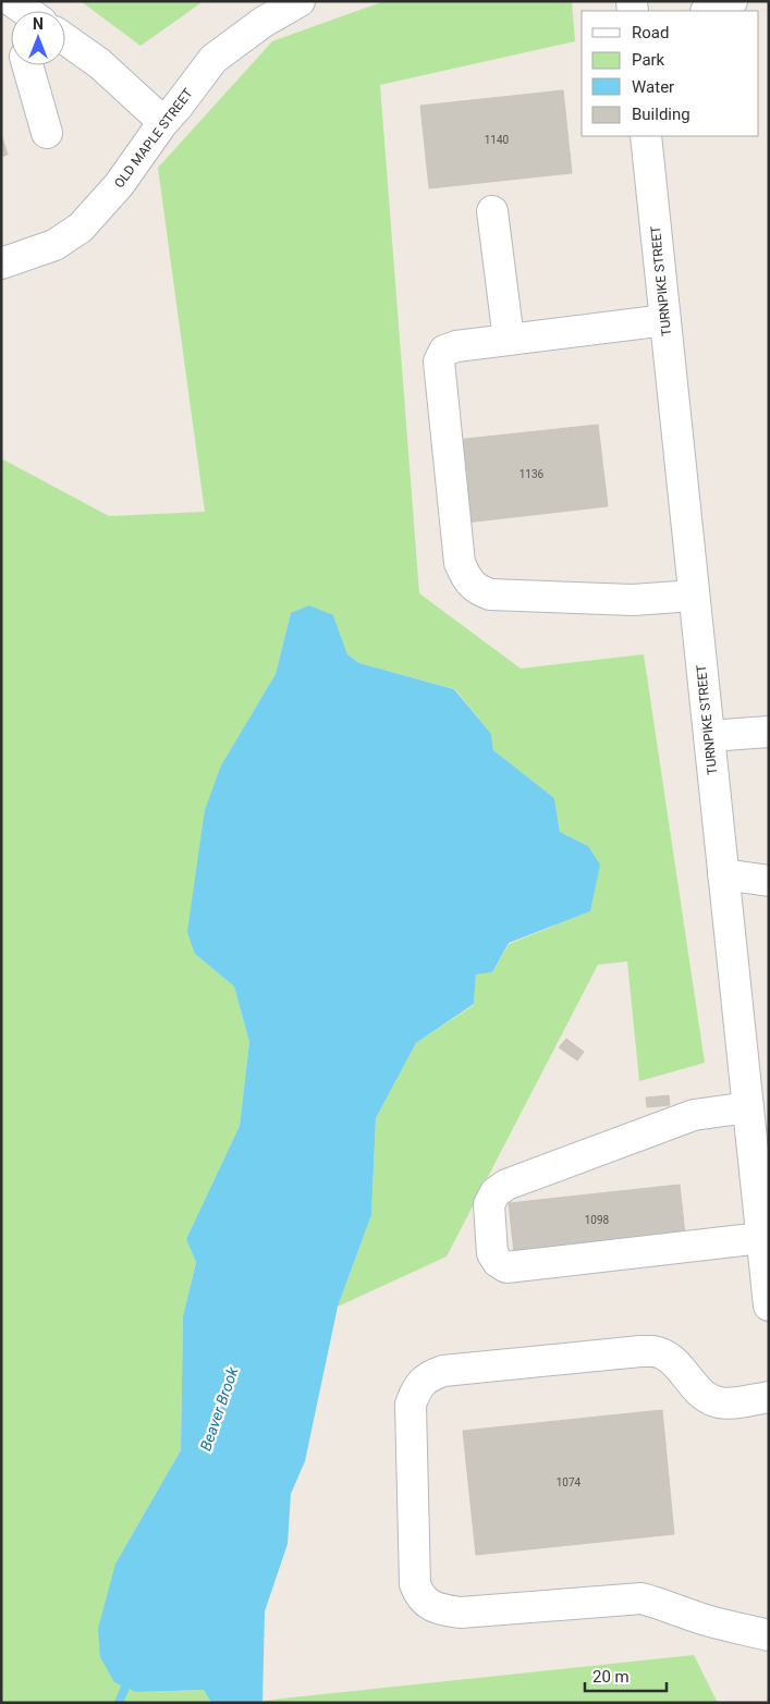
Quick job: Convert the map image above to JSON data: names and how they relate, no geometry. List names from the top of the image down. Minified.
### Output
{"streets":{"street":["OLD MAPLE STREET","TURNPIKE STREET"]},"water":["Beaver Brook"],"house_numbers":["1140","1136","1098","1074"],"legend":["Road","Park","Water","Building"],"scale_bar":"20 m","north":"top"}
